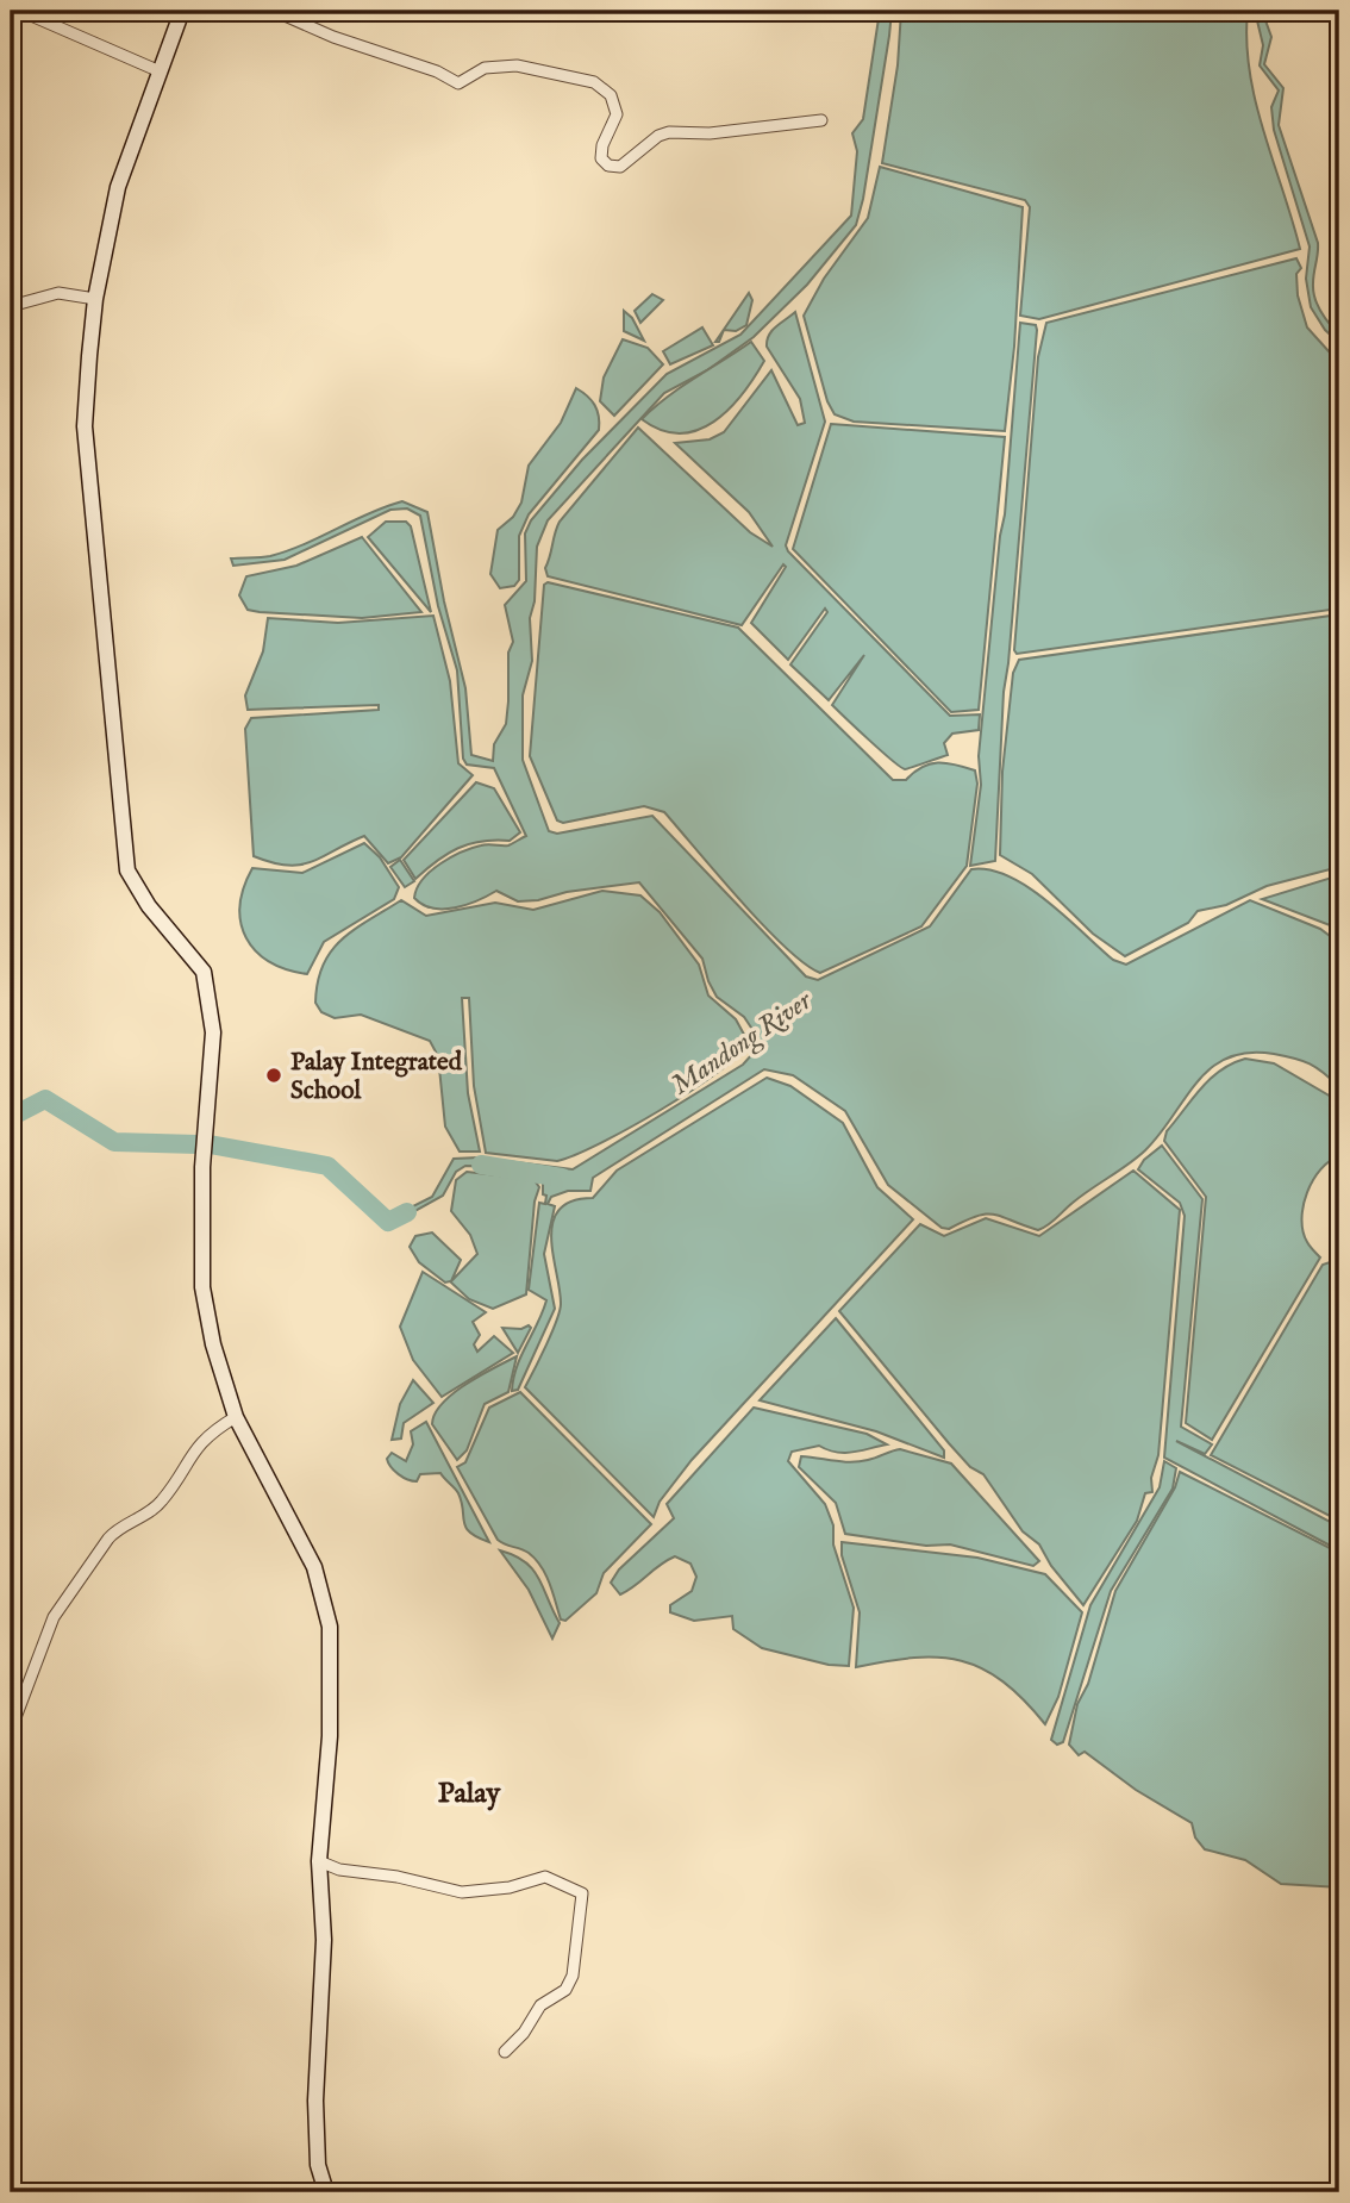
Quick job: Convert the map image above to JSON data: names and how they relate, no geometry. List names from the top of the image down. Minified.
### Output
{"districts":["Palay"],"water":["Mandong River"],"places":["Palay Integrated School"]}
